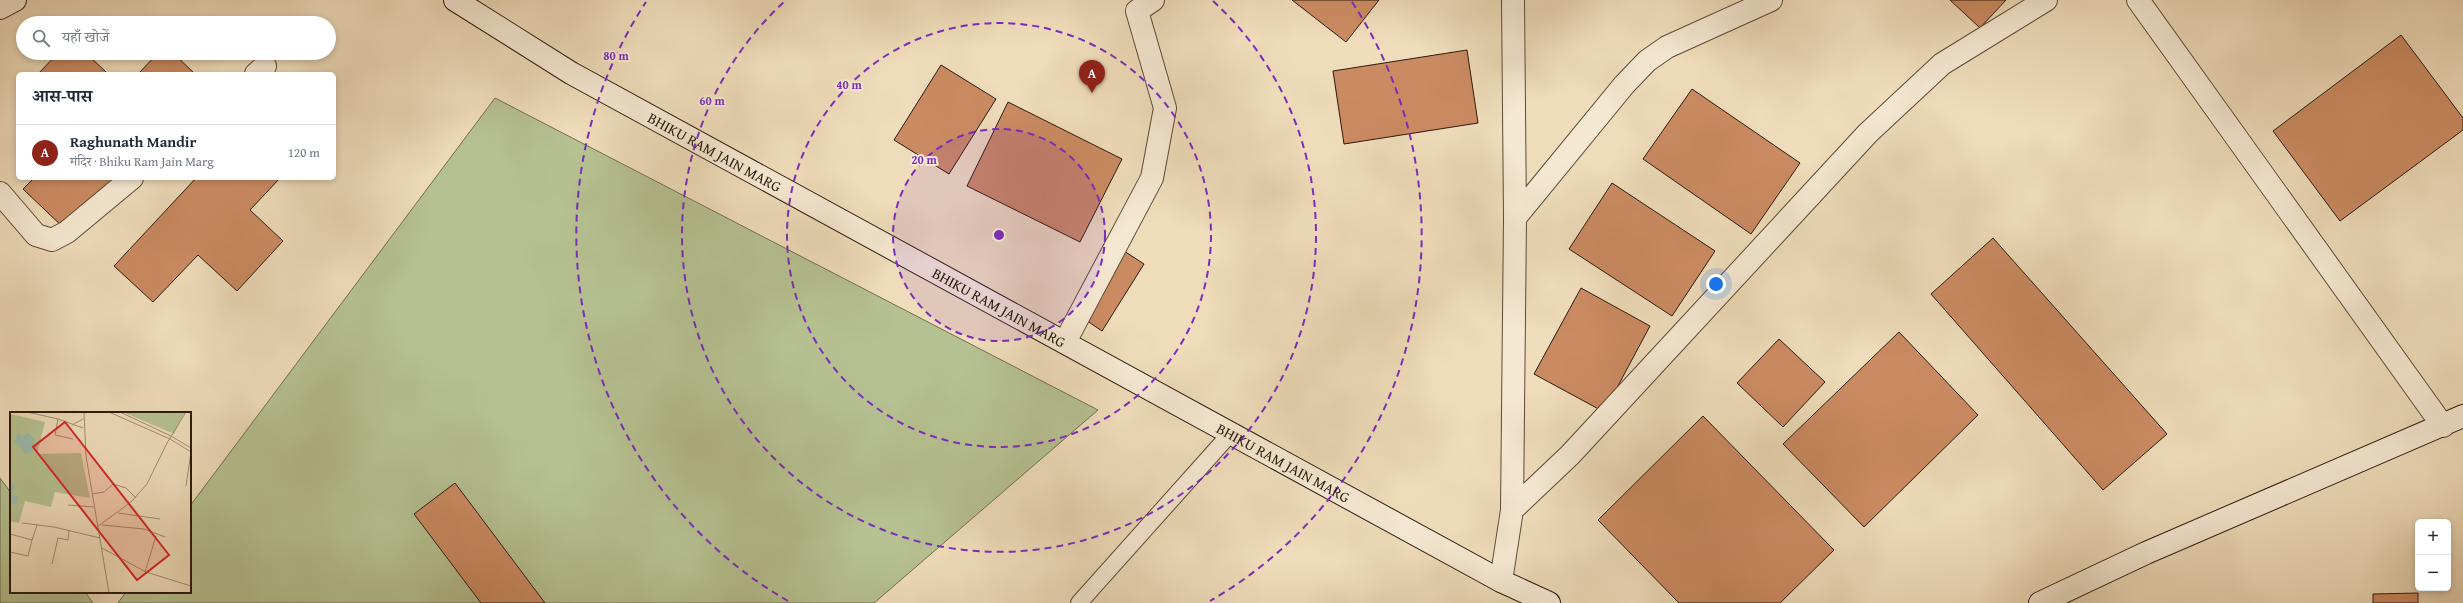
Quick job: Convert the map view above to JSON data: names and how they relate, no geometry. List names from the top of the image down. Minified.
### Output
{"streets":{"street":["BHIKU RAM JAIN MARG"]},"page":{"search":"यहाँ खोजें","pins":"A","heading":"आस-पास","list":[{"mark":"A","name":"Raghunath Mandir","note":"मंदिर · Bhiku Ram Jain Marg","value":"120 m"}],"map_buttons":["+","−"]},"rings":["80 m","40 m","60 m","20 m"]}
